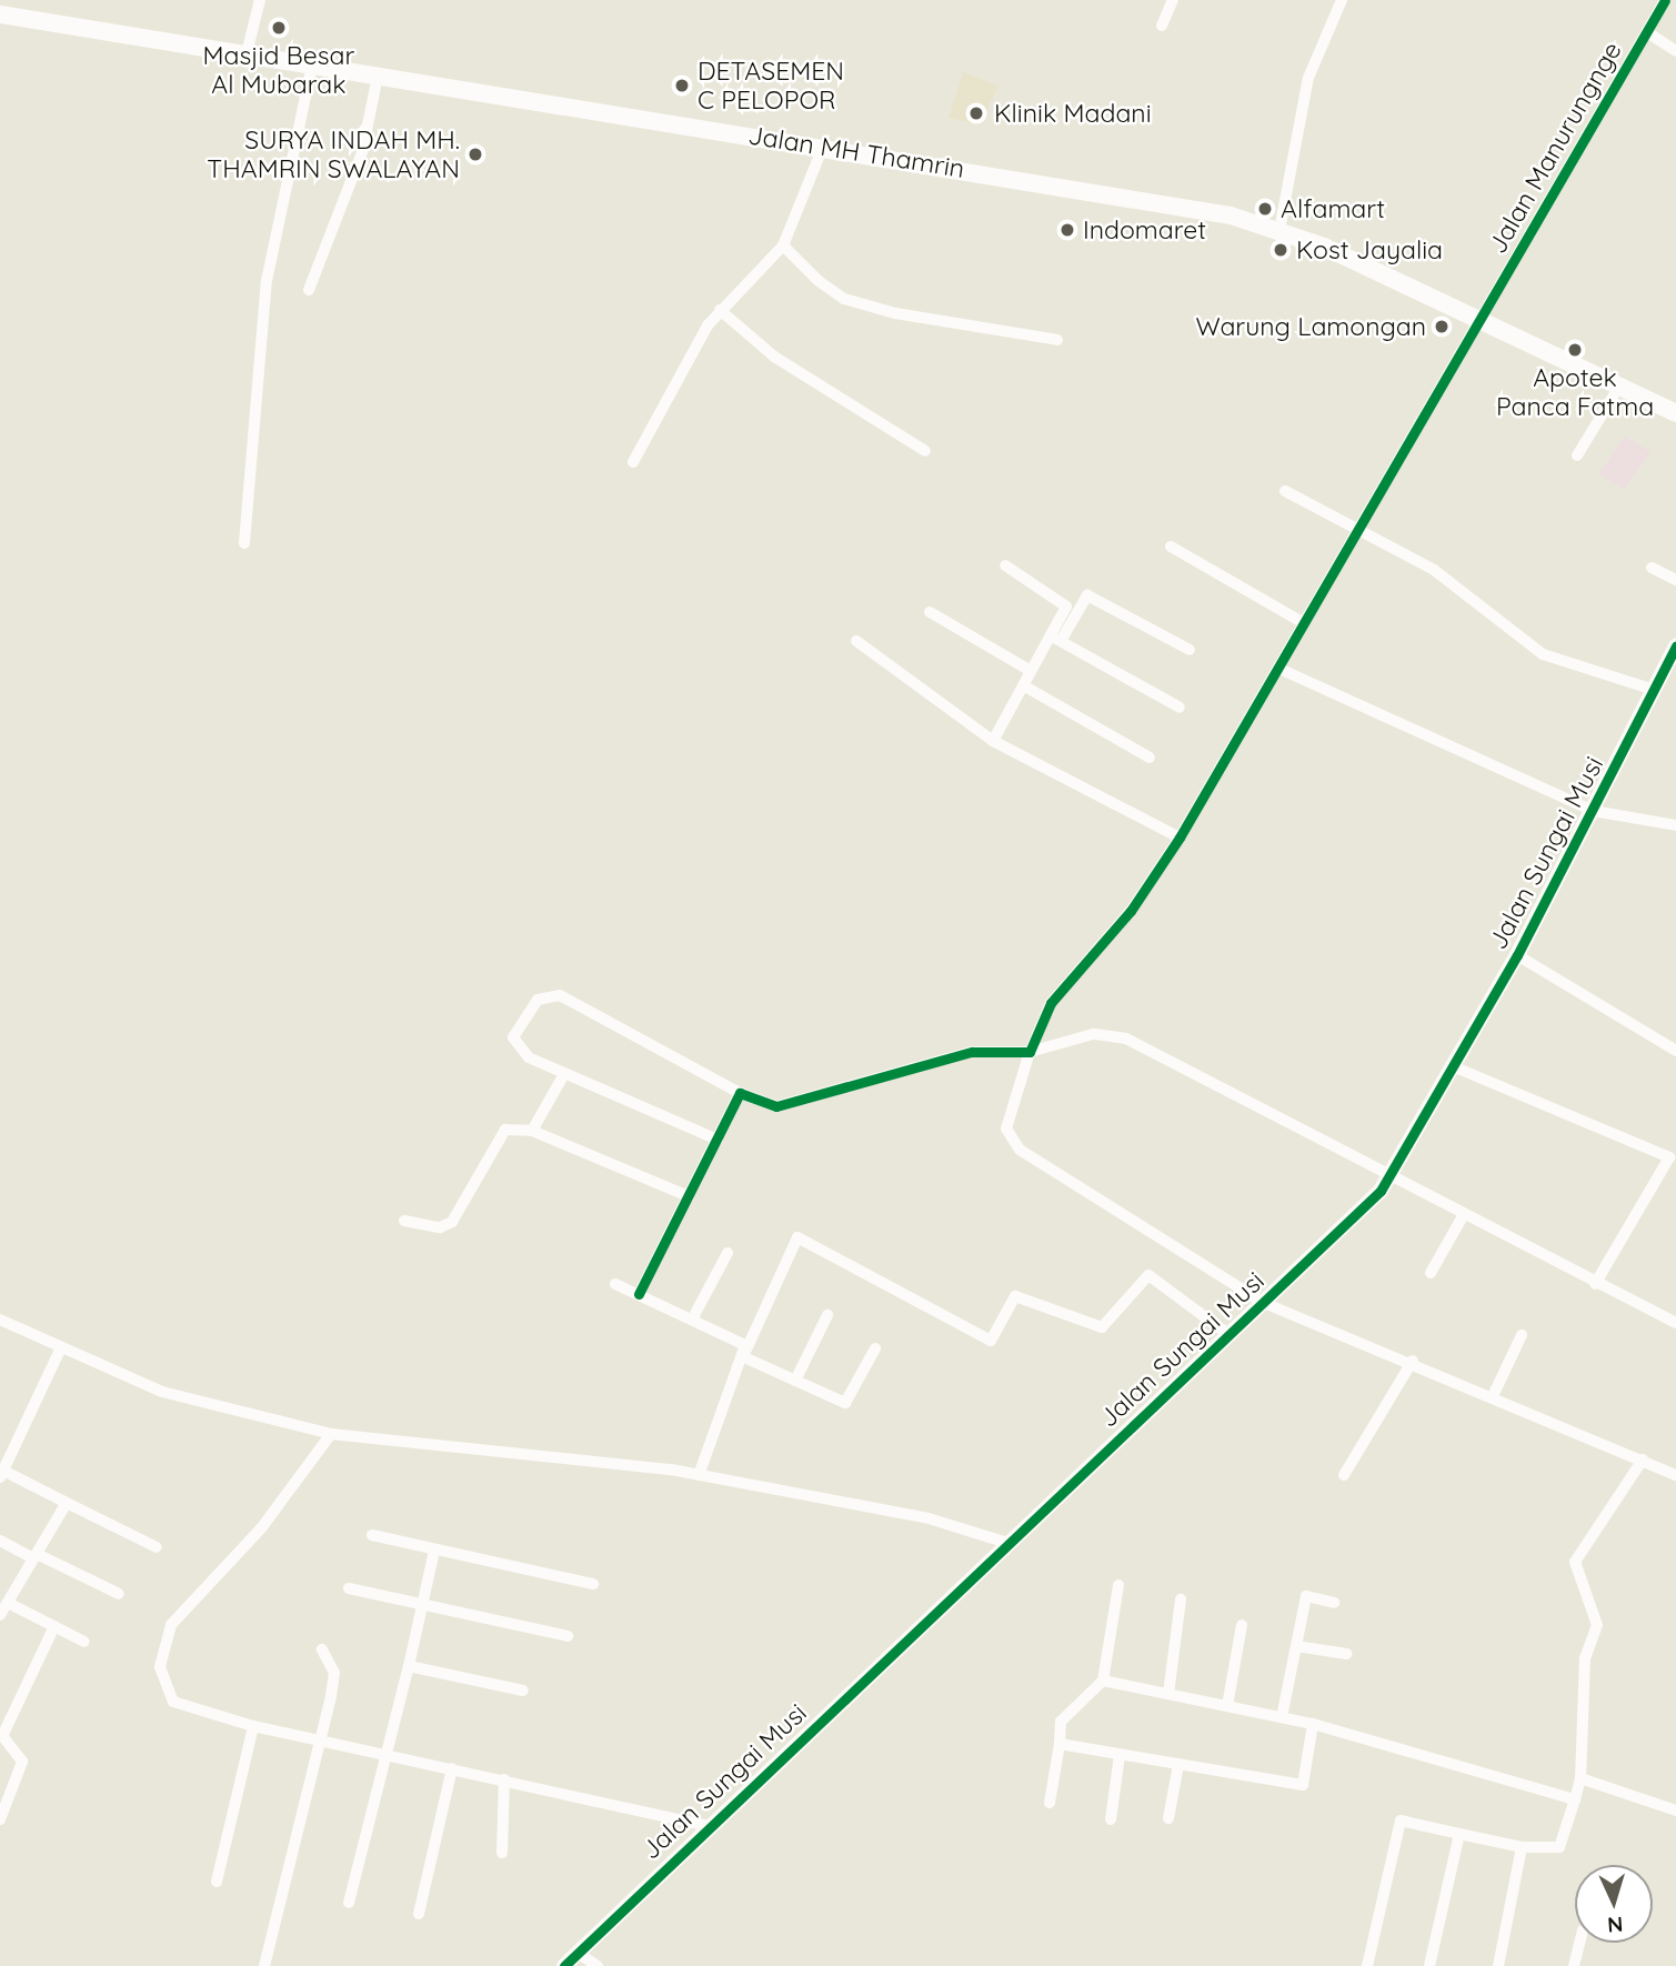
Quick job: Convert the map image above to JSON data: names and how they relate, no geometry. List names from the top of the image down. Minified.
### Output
{"streets":{"main road":["Jalan MH Thamrin"],"street":["Jalan Manurungnge","Jalan Sungai Musi"]},"crossings":[["Jalan Manurungnge","Jalan MH Thamrin"],["Jalan Manurungnge","Jalan Sungai Musi"]],"places":["Masjid Besar Al Mubarak","DETASEMEN C PELOPOR","Klinik Madani","SURYA INDAH MH. THAMRIN SWALAYAN","Alfamart","Indomaret","Kost Jayalia","Warung Lamongan","Apotek Panca Fatma"],"north":"bottom"}
